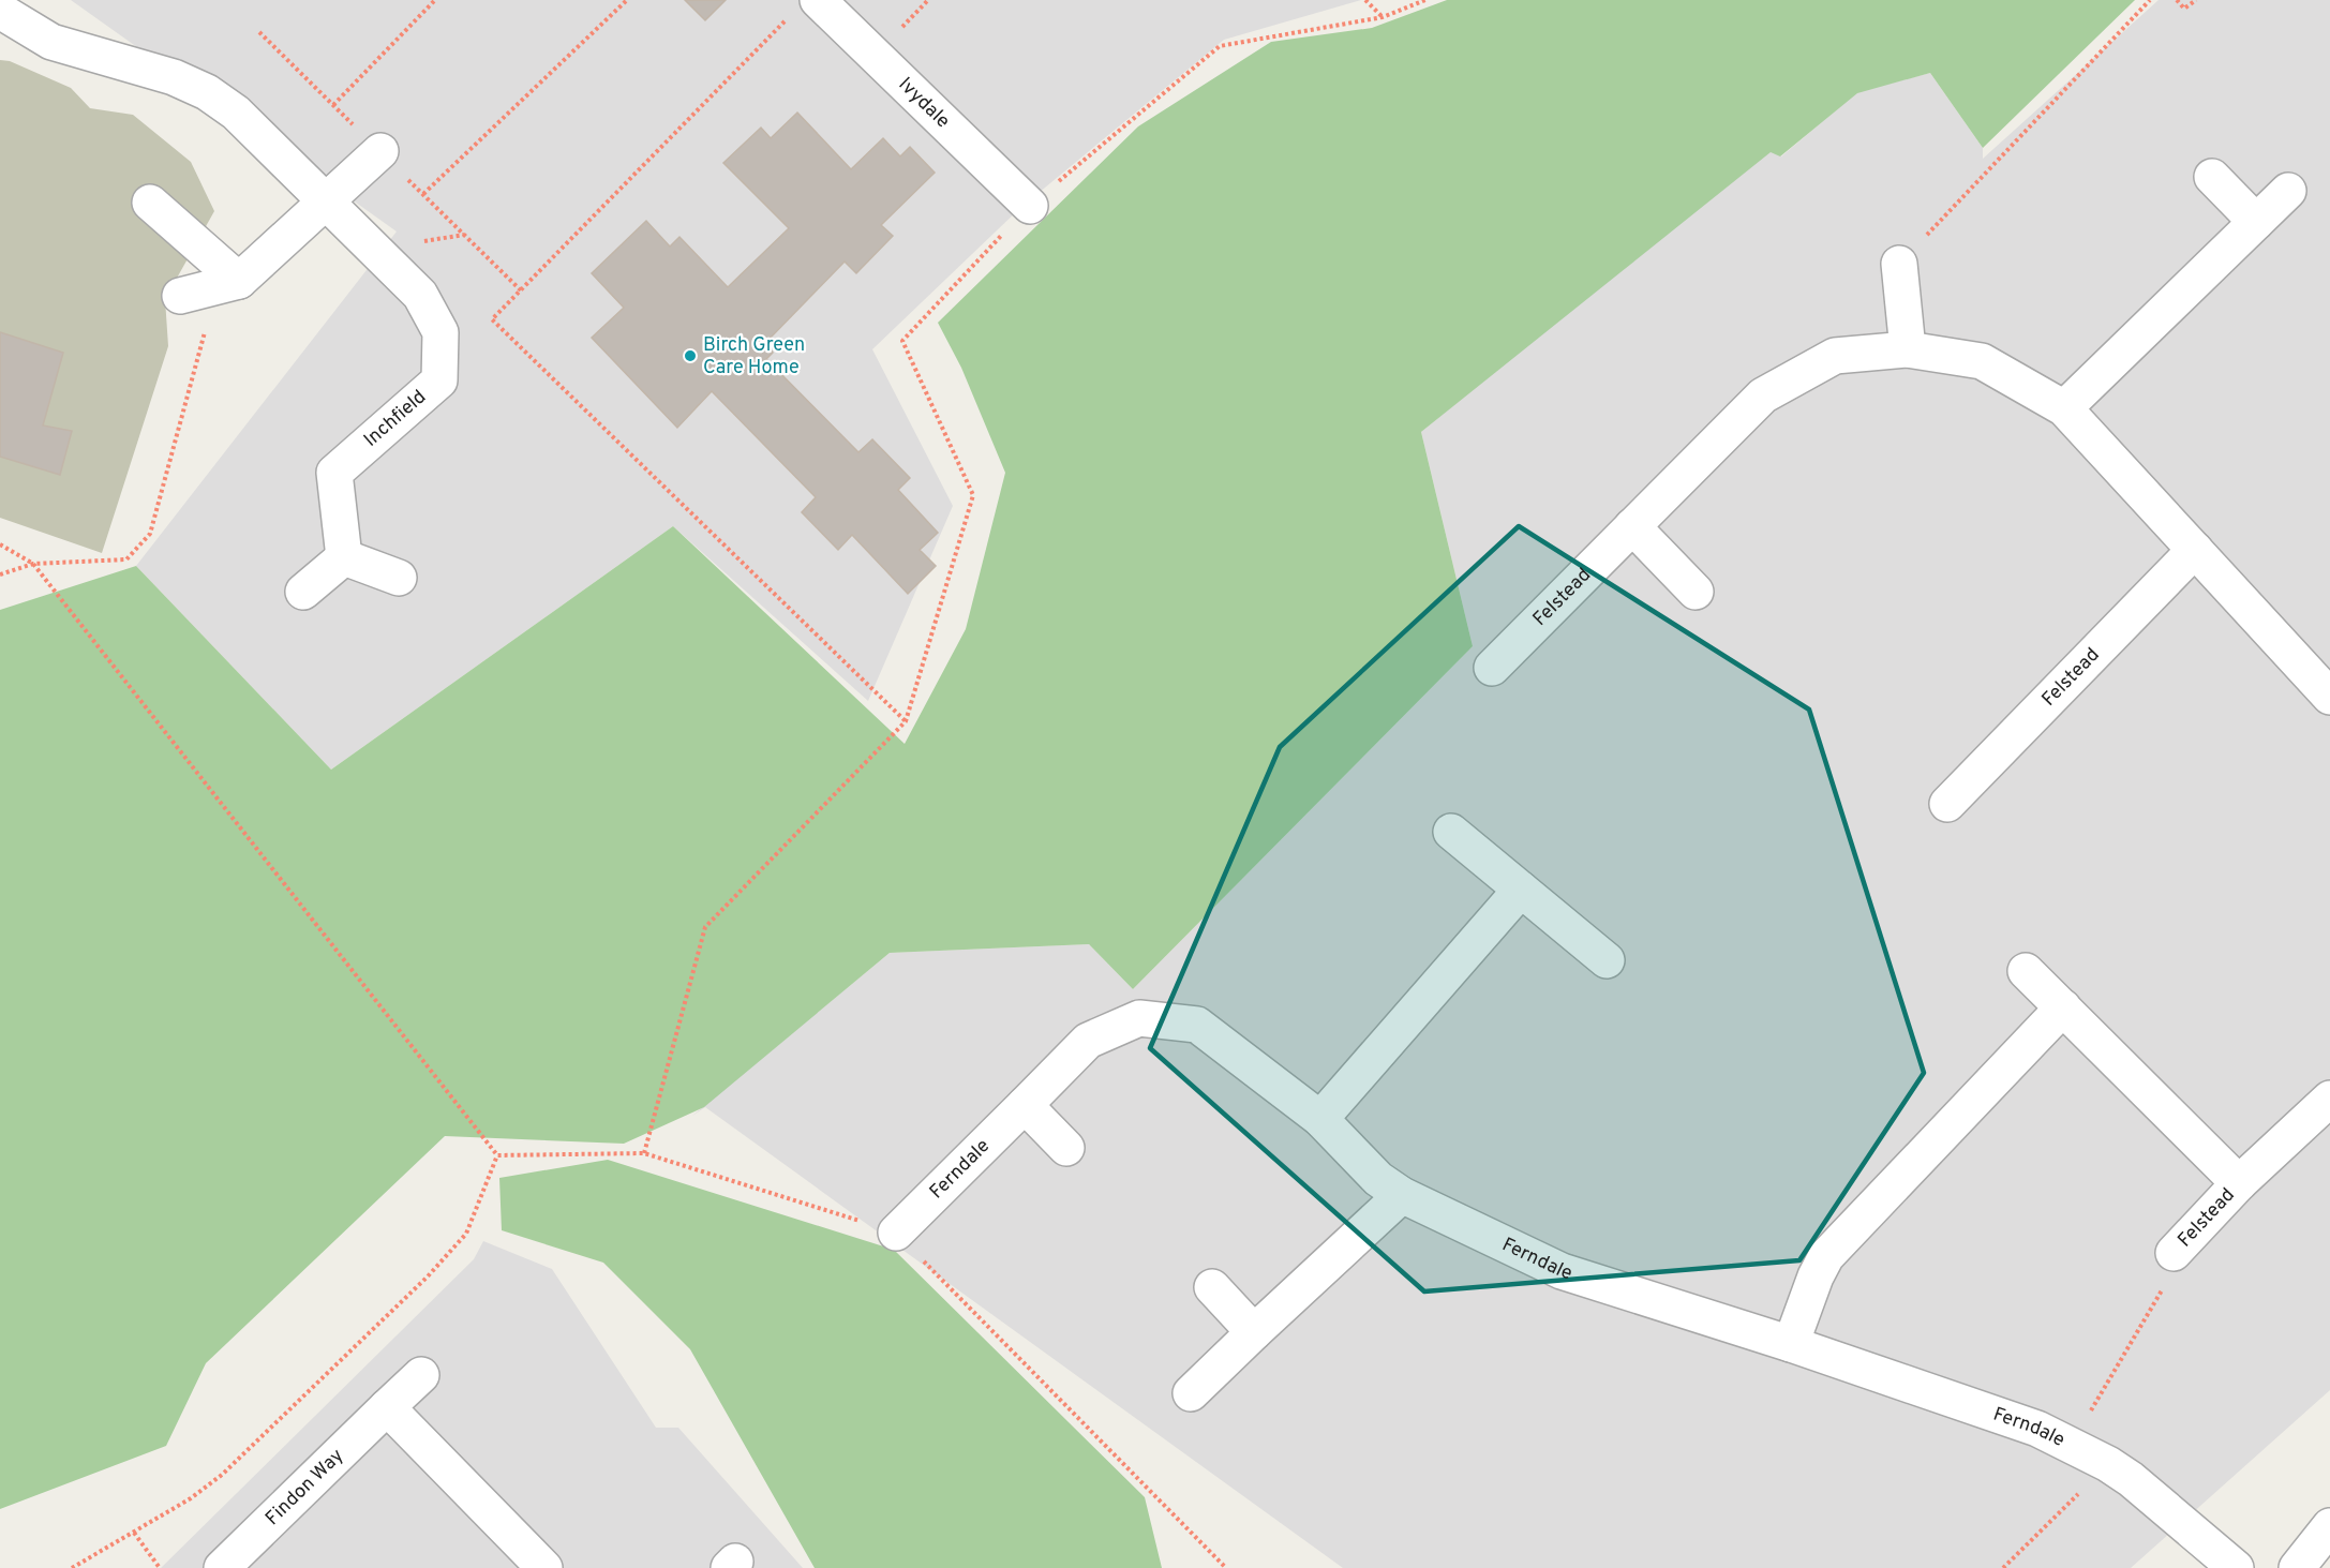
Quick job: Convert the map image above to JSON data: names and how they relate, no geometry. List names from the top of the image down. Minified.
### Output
{"streets":{"street":["Ivydale","Inchfield","Felstead","Ferndale","Findon Way"]},"places":["Birch Green Care Home"]}
